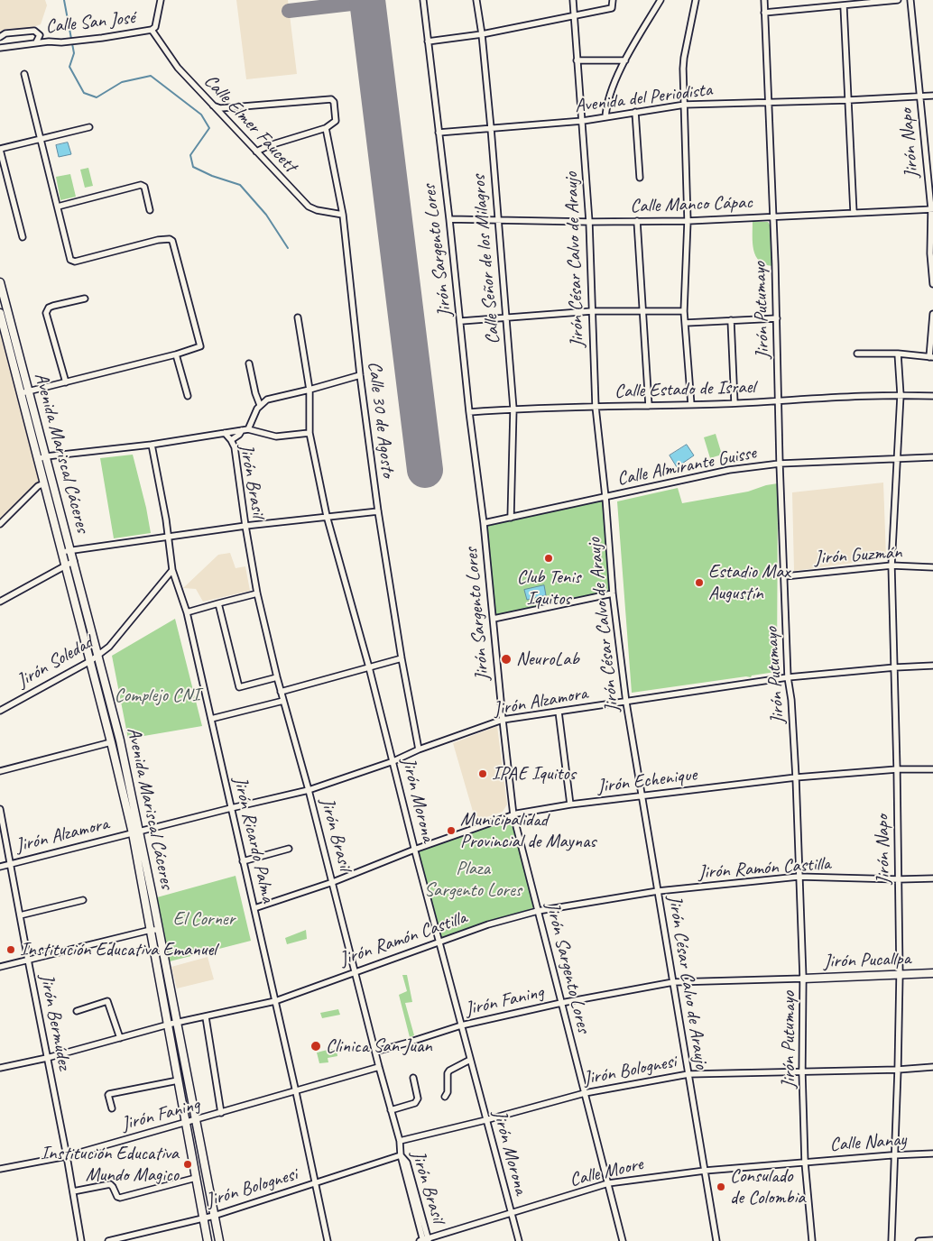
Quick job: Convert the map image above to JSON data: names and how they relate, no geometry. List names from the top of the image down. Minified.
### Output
{"streets":{"main road":["Avenida Mariscal Cáceres","Jirón Pucallpa"],"street":["Calle San José","Avenida del Periodista","Calle Elmer Faucett","Jirón Napo","Calle Manco Cápac","Jirón Sargento Lores","Calle Señor de los Milagros","Jirón César Calvo de Araujo","Jirón Putumayo","Calle Estado de Israel","Calle 30 de Agosto","Calle Almirante Guisse","Jirón Brasil","Jirón Guzmán","Jirón Soledad","Jirón Alzamora","Jirón Echenique","Jirón Morona","Jirón Ricardo Palma","Jirón Ramón Castilla","Jirón Faning","Jirón Bermúdez","Jirón Bolognesi","Calle Nanay","Calle Moore"]},"crossings":[["Calle San José","Calle Elmer Faucett"],["Avenida del Periodista","Jirón Napo"],["Avenida del Periodista","Jirón Sargento Lores"],["Avenida del Periodista","Calle Señor de los Milagros"],["Avenida del Periodista","Jirón César Calvo de Araujo"],["Avenida del Periodista","Jirón Putumayo"],["Calle Elmer Faucett","Calle 30 de Agosto"],["Jirón Napo","Calle Manco Cápac"],["Jirón Napo","Calle Estado de Israel"],["Jirón Napo","Calle Almirante Guisse"],["Jirón Napo","Jirón Guzmán"],["Jirón Napo","Jirón Alzamora"],["Jirón Napo","Jirón Echenique"],["Jirón Napo","Jirón Ramón Castilla"],["Jirón Napo","Jirón Pucallpa"],["Jirón Napo","Jirón Bolognesi"],["Jirón Napo","Calle Nanay"],["Calle Manco Cápac","Jirón Sargento Lores"],["Calle Manco Cápac","Calle Señor de los Milagros"],["Calle Manco Cápac","Jirón César Calvo de Araujo"],["Calle Manco Cápac","Jirón Putumayo"],["Jirón Sargento Lores","Calle Estado de Israel"],["Jirón Sargento Lores","Calle Almirante Guisse"],["Jirón Sargento Lores","Jirón Alzamora"],["Jirón Sargento Lores","Jirón Echenique"],["Jirón Sargento Lores","Jirón Ramón Castilla"],["Jirón Sargento Lores","Jirón Faning"],["Jirón Sargento Lores","Jirón Bolognesi"],["Jirón Sargento Lores","Calle Moore"],["Calle Señor de los Milagros","Calle Estado de Israel"],["Calle Señor de los Milagros","Calle Almirante Guisse"],["Jirón César Calvo de Araujo","Calle Estado de Israel"],["Jirón César Calvo de Araujo","Calle Almirante Guisse"],["Jirón César Calvo de Araujo","Jirón Alzamora"],["Jirón César Calvo de Araujo","Jirón Echenique"],["Jirón César Calvo de Araujo","Jirón Ramón Castilla"],["Jirón César Calvo de Araujo","Jirón Faning"],["Jirón César Calvo de Araujo","Jirón Bolognesi"],["Jirón César Calvo de Araujo","Calle Moore"],["Jirón Putumayo","Calle Estado de Israel"],["Jirón Putumayo","Calle Almirante Guisse"],["Jirón Putumayo","Jirón Guzmán"],["Jirón Putumayo","Jirón Alzamora"],["Jirón Putumayo","Jirón Echenique"],["Jirón Putumayo","Jirón Ramón Castilla"],["Jirón Putumayo","Jirón Pucallpa"],["Jirón Putumayo","Jirón Faning"],["Jirón Putumayo","Jirón Bolognesi"],["Jirón Putumayo","Calle Nanay"],["Jirón Putumayo","Calle Moore"],["Calle 30 de Agosto","Jirón Alzamora"],["Avenida Mariscal Cáceres","Jirón Soledad"],["Avenida Mariscal Cáceres","Jirón Alzamora"],["Avenida Mariscal Cáceres","Jirón Ramón Castilla"],["Avenida Mariscal Cáceres","Jirón Faning"],["Avenida Mariscal Cáceres","Jirón Bolognesi"],["Jirón Brasil","Jirón Alzamora"],["Jirón Brasil","Jirón Echenique"],["Jirón Brasil","Jirón Ramón Castilla"],["Jirón Brasil","Jirón Faning"],["Jirón Brasil","Jirón Bolognesi"],["Jirón Brasil","Calle Moore"],["Jirón Soledad","Jirón Ricardo Palma"],["Jirón Alzamora","Jirón Morona"],["Jirón Alzamora","Jirón Ricardo Palma"],["Jirón Alzamora","Jirón Bermúdez"],["Jirón Echenique","Jirón Morona"],["Jirón Echenique","Jirón Ricardo Palma"],["Jirón Morona","Jirón Ramón Castilla"],["Jirón Morona","Jirón Faning"],["Jirón Morona","Jirón Bolognesi"],["Jirón Morona","Calle Moore"],["Jirón Ricardo Palma","Jirón Ramón Castilla"],["Jirón Ricardo Palma","Jirón Faning"],["Jirón Ricardo Palma","Jirón Bolognesi"],["Jirón Ramón Castilla","Jirón Bermúdez"],["Jirón Pucallpa","Jirón Faning"],["Jirón Faning","Jirón Bermúdez"],["Calle Nanay","Calle Moore"]],"parks":["Complejo CNI","Plaza Sargento Lores","El Corner"],"places":["Club Tenis Iquitos","Estadio Max Augustín","NeuroLab","IPAE Iquitos","Municipalidad Provincial de Maynas","Institución Educativa Emanuel","Clinica San Juan","Institución Educativa Mundo Magico","Consulado de Colombia"]}
